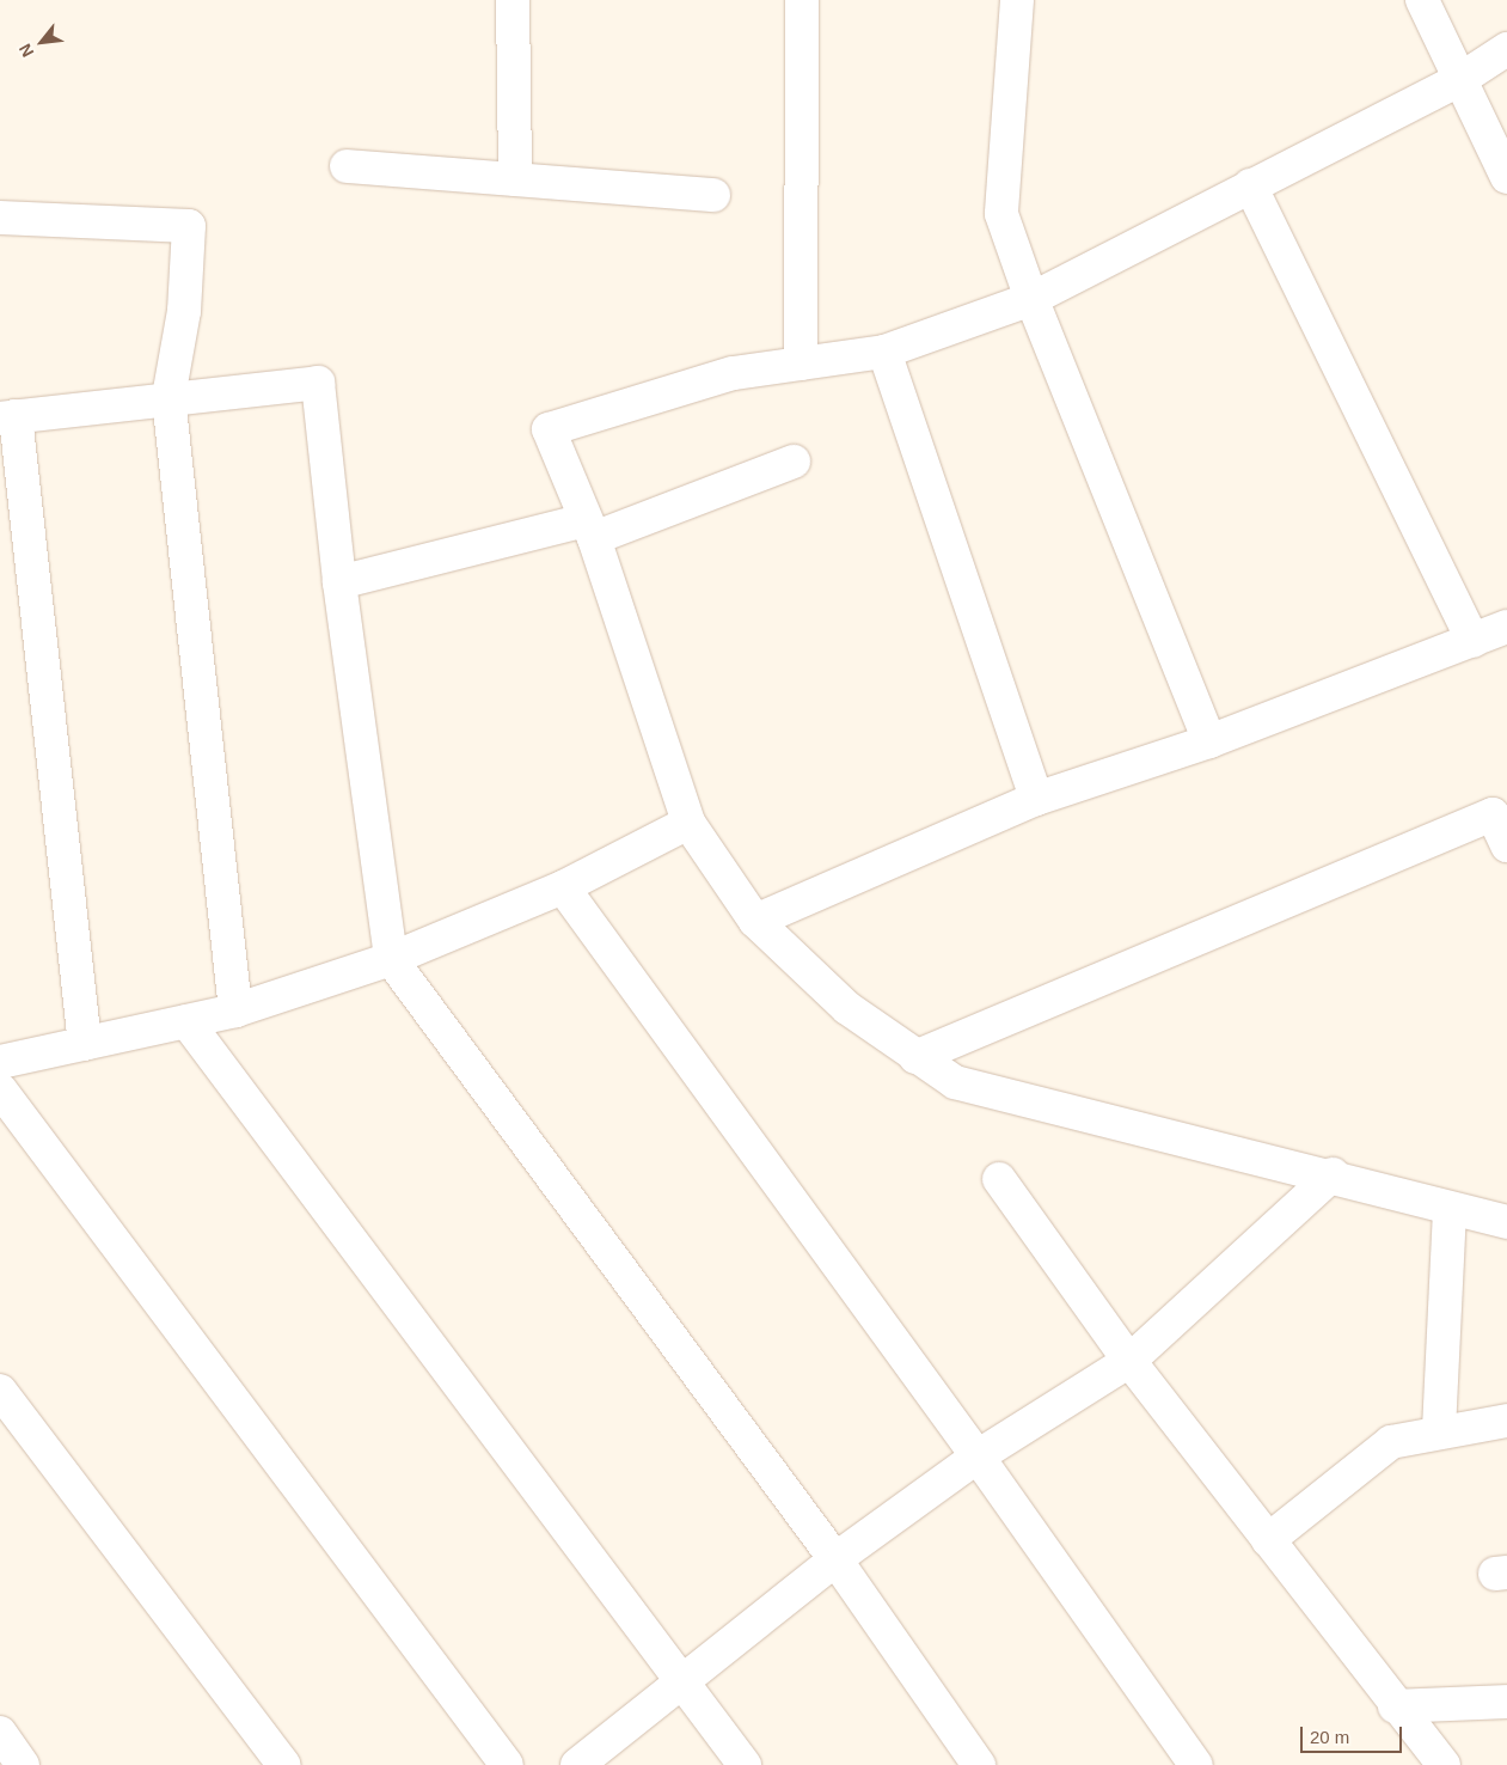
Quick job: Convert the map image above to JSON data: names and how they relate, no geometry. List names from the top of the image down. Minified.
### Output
{"scale_bar":"20 m","north":"bottom left"}
